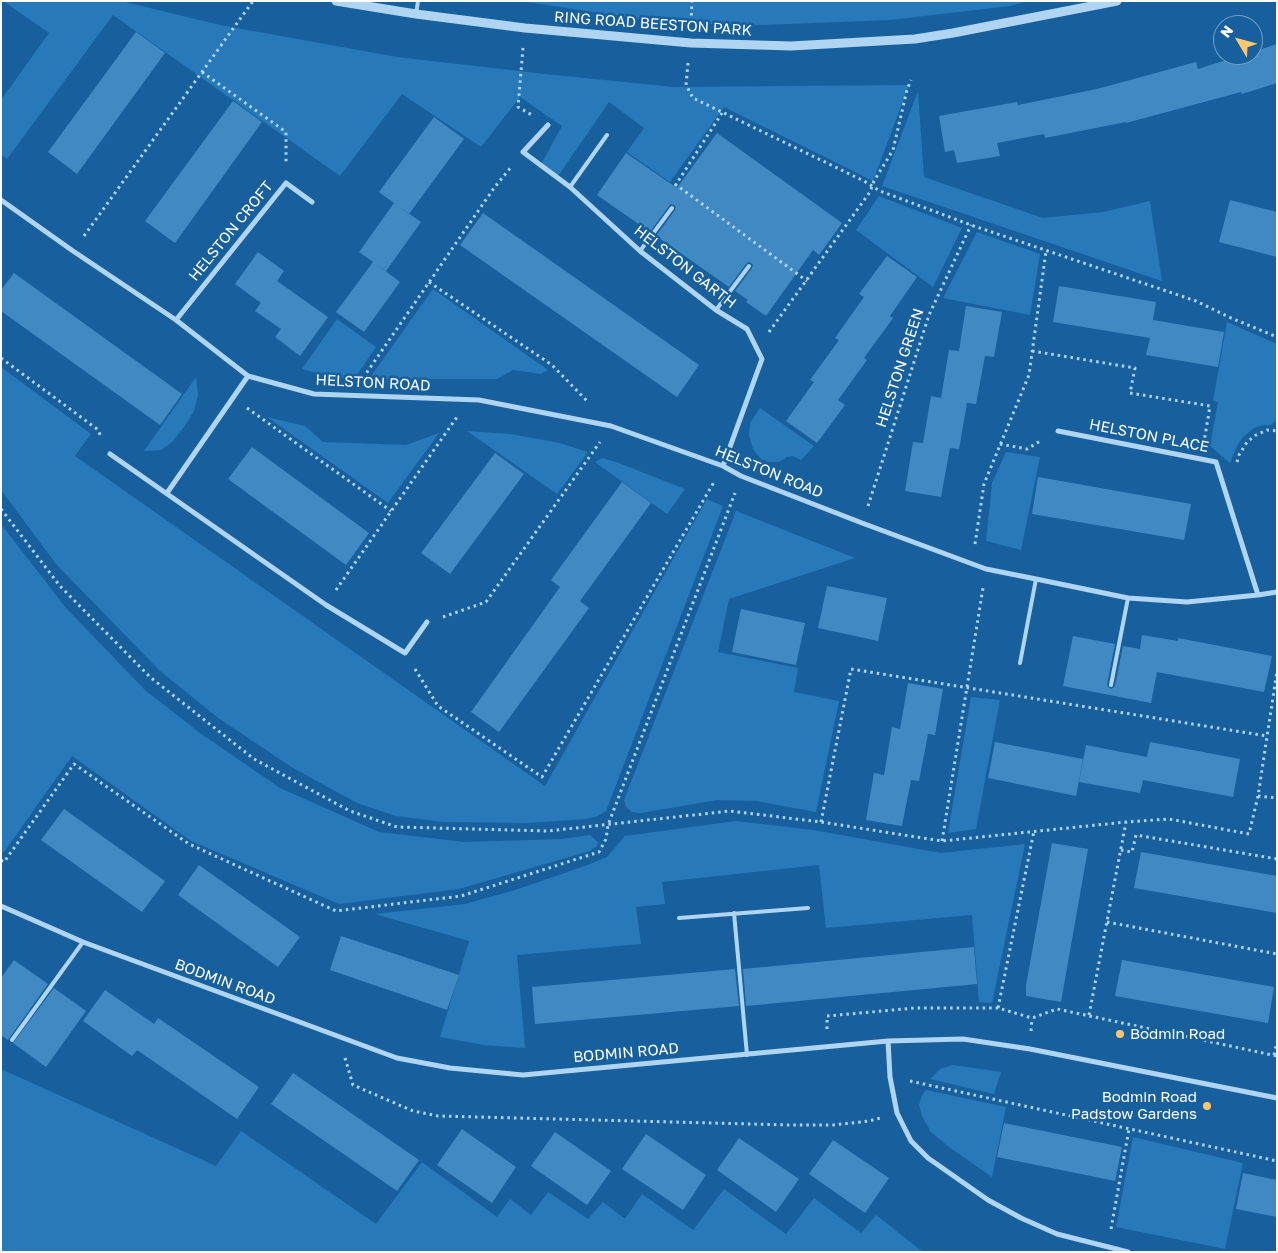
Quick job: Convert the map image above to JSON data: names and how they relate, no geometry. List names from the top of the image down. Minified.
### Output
{"streets":{"street":["RING ROAD BEESTON PARK","HELSTON CROFT","HELSTON GARTH","HELSTON ROAD","HELSTON PLACE","BODMIN ROAD"],"path":["HELSTON GREEN"]},"crossings":[["HELSTON CROFT","HELSTON ROAD"],["HELSTON GREEN","HELSTON ROAD"],["HELSTON ROAD","HELSTON PLACE"]],"places":["Bodmin Road","Bodmin Road Padstow Gardens"],"north":"top left"}
